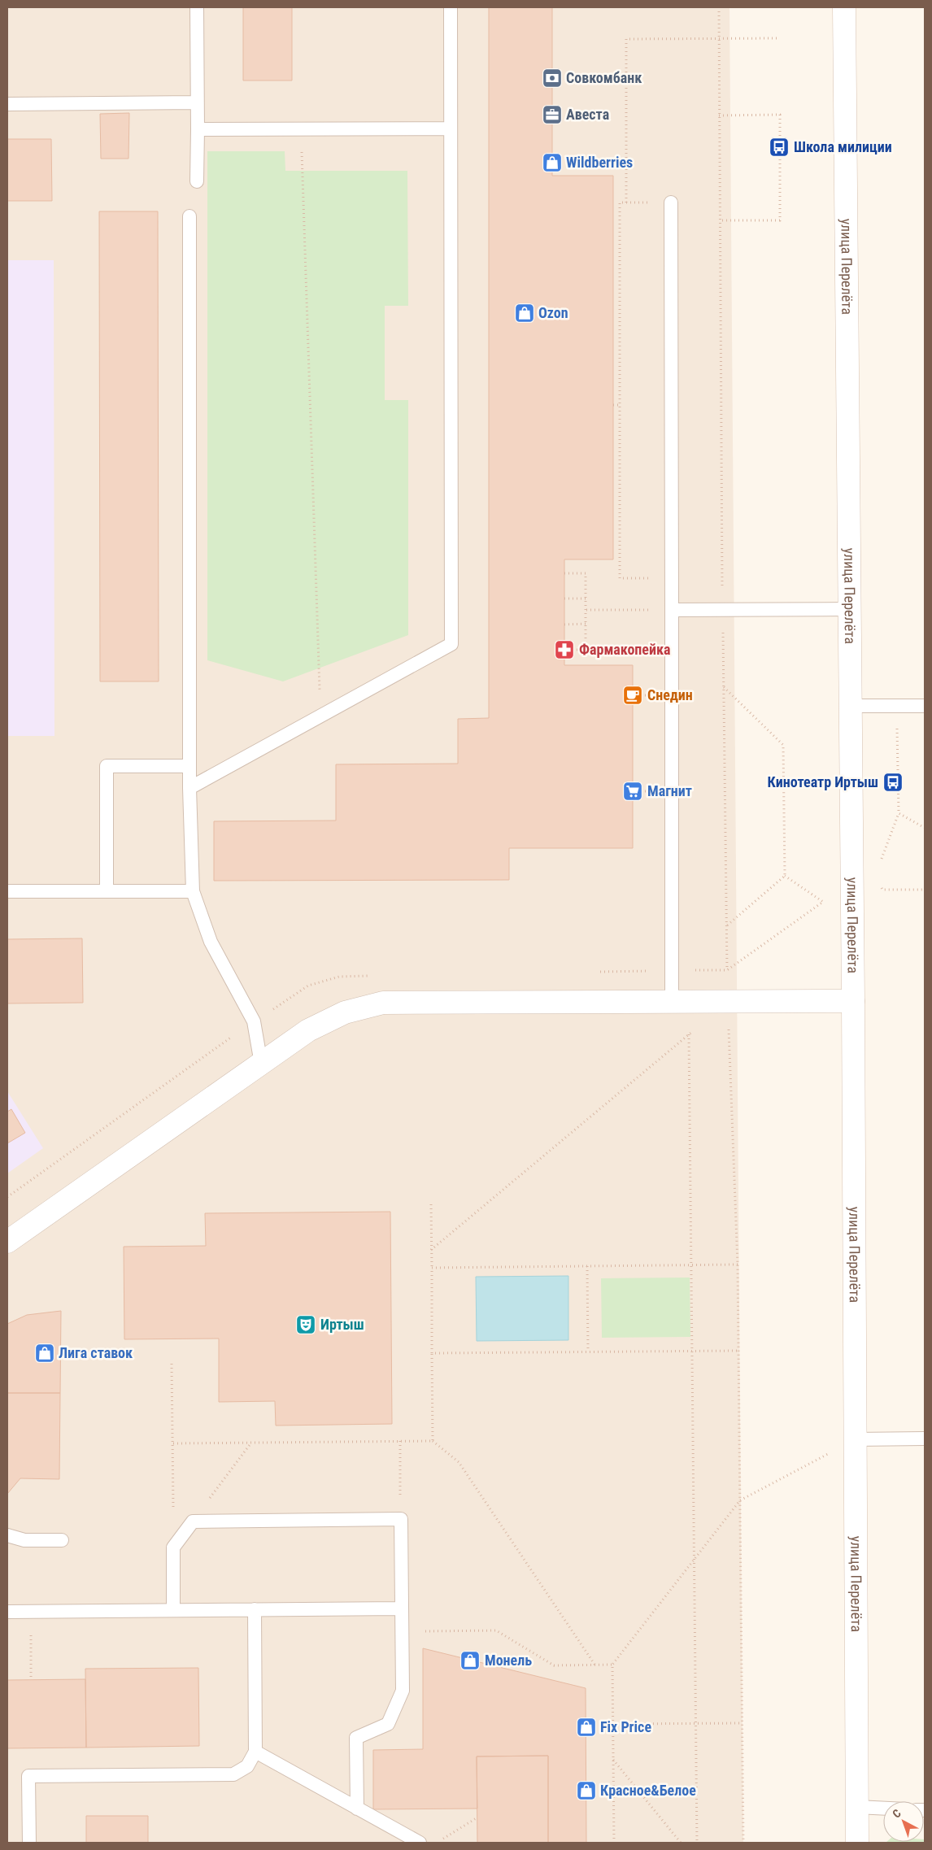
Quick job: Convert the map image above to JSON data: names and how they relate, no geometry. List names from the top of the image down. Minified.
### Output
{"streets":{"main road":["улица Перелёта"]},"places":{"bank":["Совкомбанк"],"office":["Авеста"],"bus stop":["Школа милиции","Кинотеатр Иртыш"],"shop":["Wildberries","Ozon","Лига ставок","Монель","Fix Price","Красное&Белое"],"pharmacy":["Фармакопейка"],"cafe":["Снедин"],"supermarket":["Магнит"],"theatre":["Иртыш"]},"north":"top left"}
